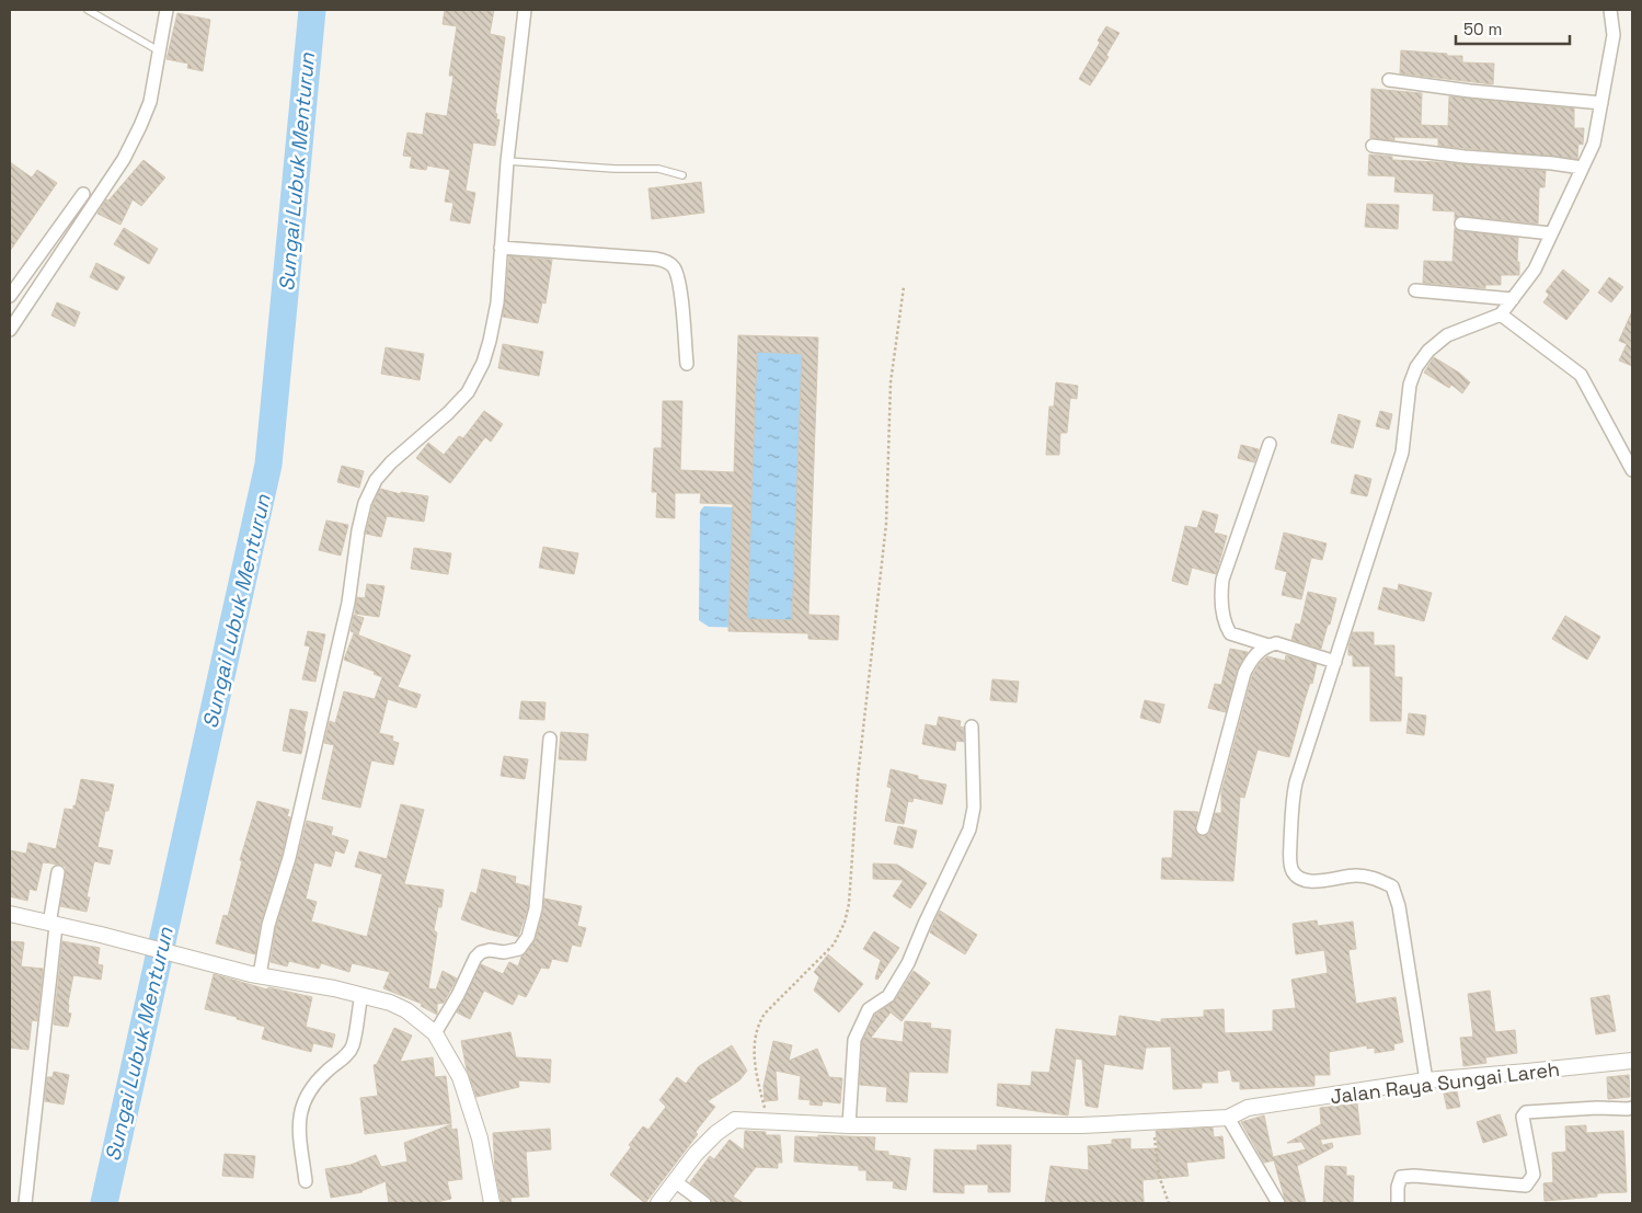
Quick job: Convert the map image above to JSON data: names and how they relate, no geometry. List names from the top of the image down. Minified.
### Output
{"streets":{"street":["Jalan Raya Sungai Lareh"]},"water":["Sungai Lubuk Menturun"],"scale_bar":"50 m"}
